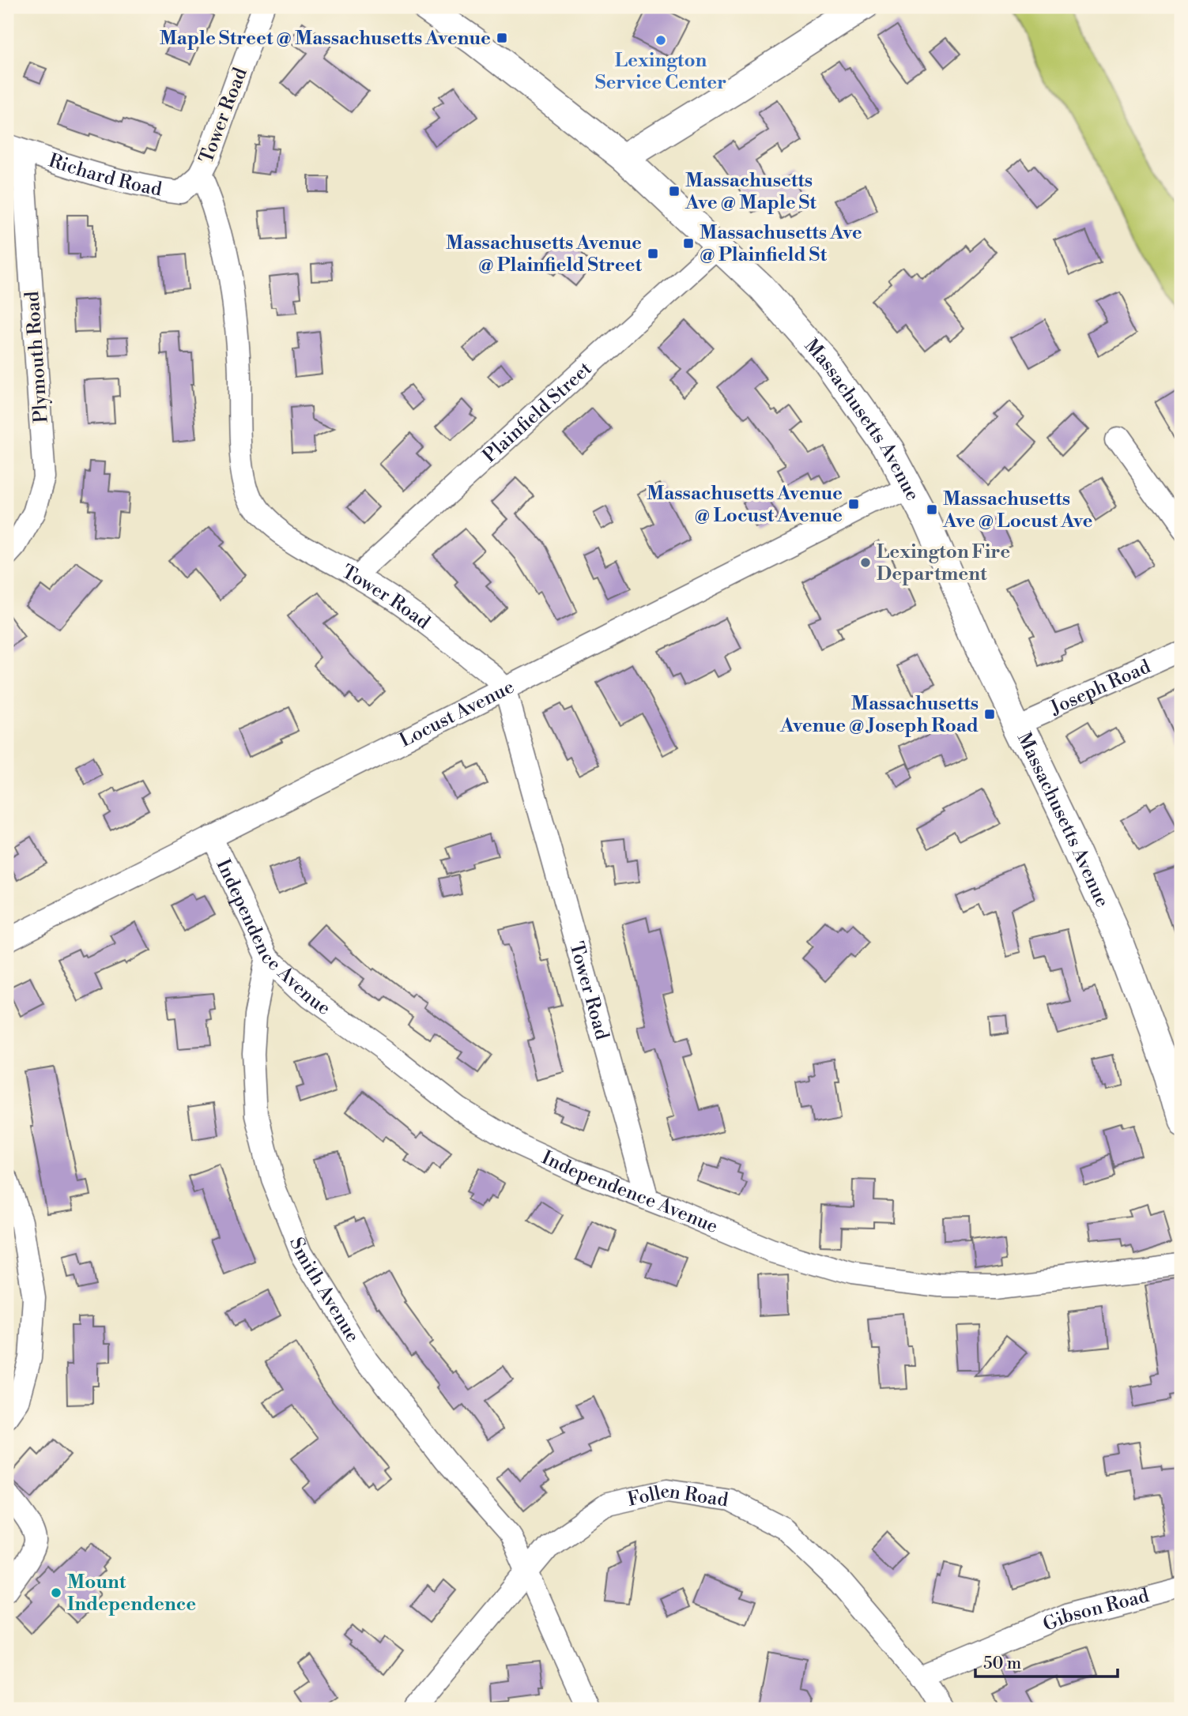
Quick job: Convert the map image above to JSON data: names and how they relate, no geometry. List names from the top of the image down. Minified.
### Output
{"streets":{"main road":["Massachusetts Avenue"],"street":["Tower Road","Richard Road","Plymouth Road","Plainfield Street","Joseph Road","Locust Avenue","Independence Avenue","Smith Avenue","Follen Road","Gibson Road"]},"crossings":[["Tower Road","Richard Road"],["Tower Road","Plainfield Street"],["Tower Road","Locust Avenue"],["Tower Road","Independence Avenue"],["Richard Road","Plymouth Road"],["Plainfield Street","Massachusetts Avenue"],["Massachusetts Avenue","Joseph Road"],["Massachusetts Avenue","Locust Avenue"],["Locust Avenue","Independence Avenue"],["Independence Avenue","Smith Avenue"],["Smith Avenue","Follen Road"],["Follen Road","Gibson Road"]],"places":{"transit":["Maple Street @ Massachusetts Avenue","Massachusetts Ave @ Maple St","Massachusetts Ave @ Plainfield St","Massachusetts Avenue @ Plainfield Street","Massachusetts Avenue @ Locust Avenue","Massachusetts Ave @ Locust Ave","Massachusetts Avenue @ Joseph Road"],"other":["Lexington Service Center","Lexington Fire Department","Mount Independence"]},"scale_bar":"50 m"}
